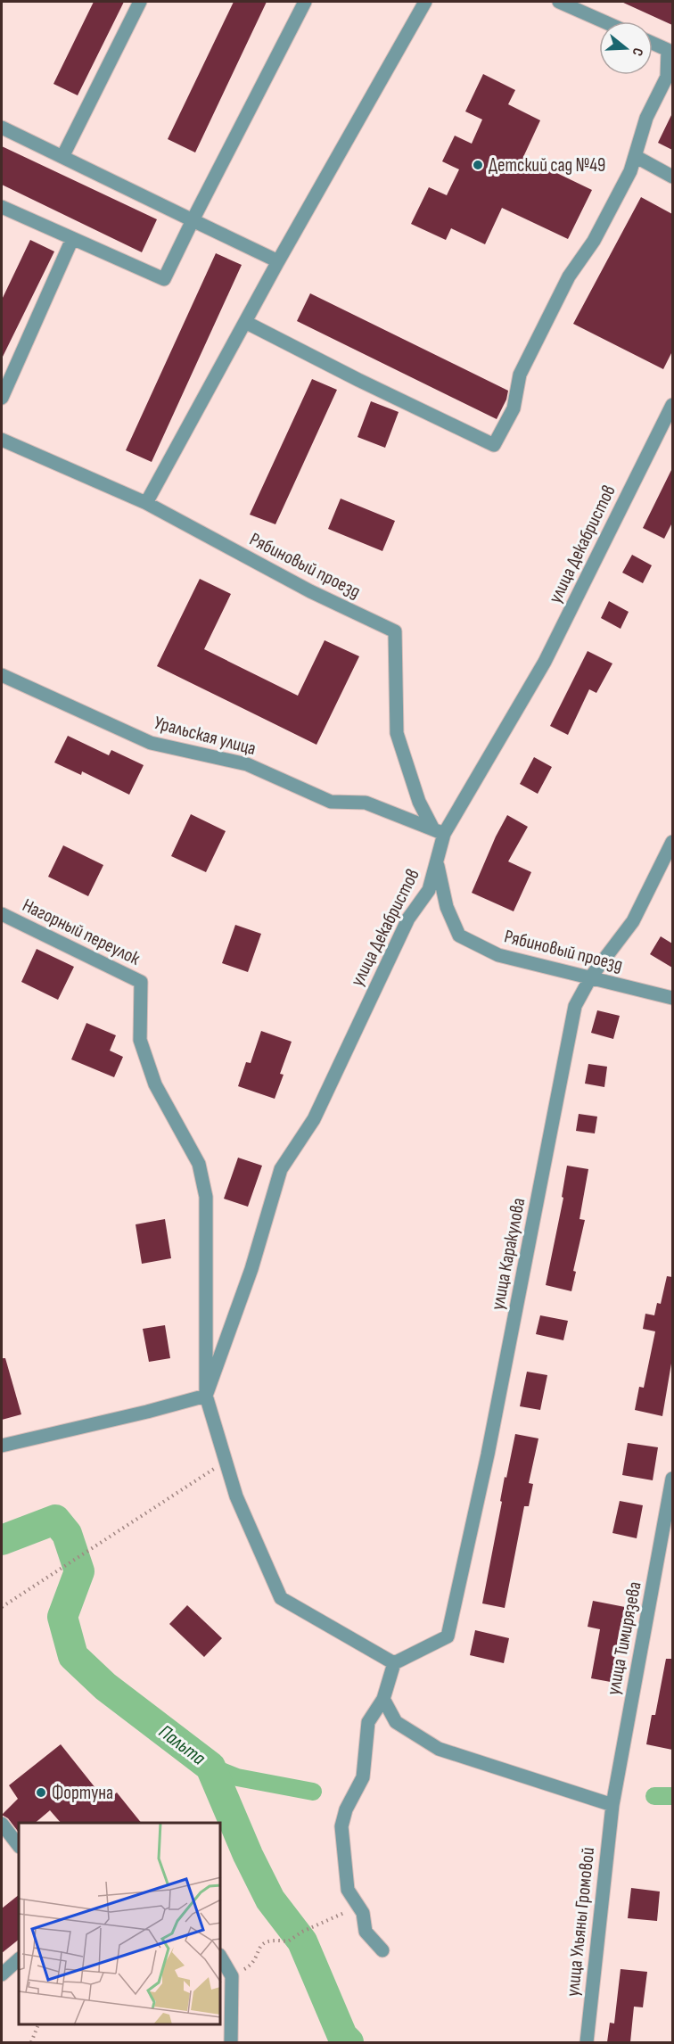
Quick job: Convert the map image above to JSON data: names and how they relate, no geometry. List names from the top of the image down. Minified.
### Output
{"streets":{"street":["улица Декабристов","Рябиновый проезд","Уральская улица","Нагорный переулок","улица Каракулова","улица Тимирязева","улица Ульяны Громовой"]},"crossings":[["улица Декабристов","Рябиновый проезд"],["улица Декабристов","Уральская улица"],["улица Декабристов","Нагорный переулок"],["Рябиновый проезд","Уральская улица"],["Рябиновый проезд","улица Каракулова"],["улица Тимирязева","улица Ульяны Громовой"]],"water":["Пальта"],"places":["Детский сад №49","Фортуна"],"north":"right"}
